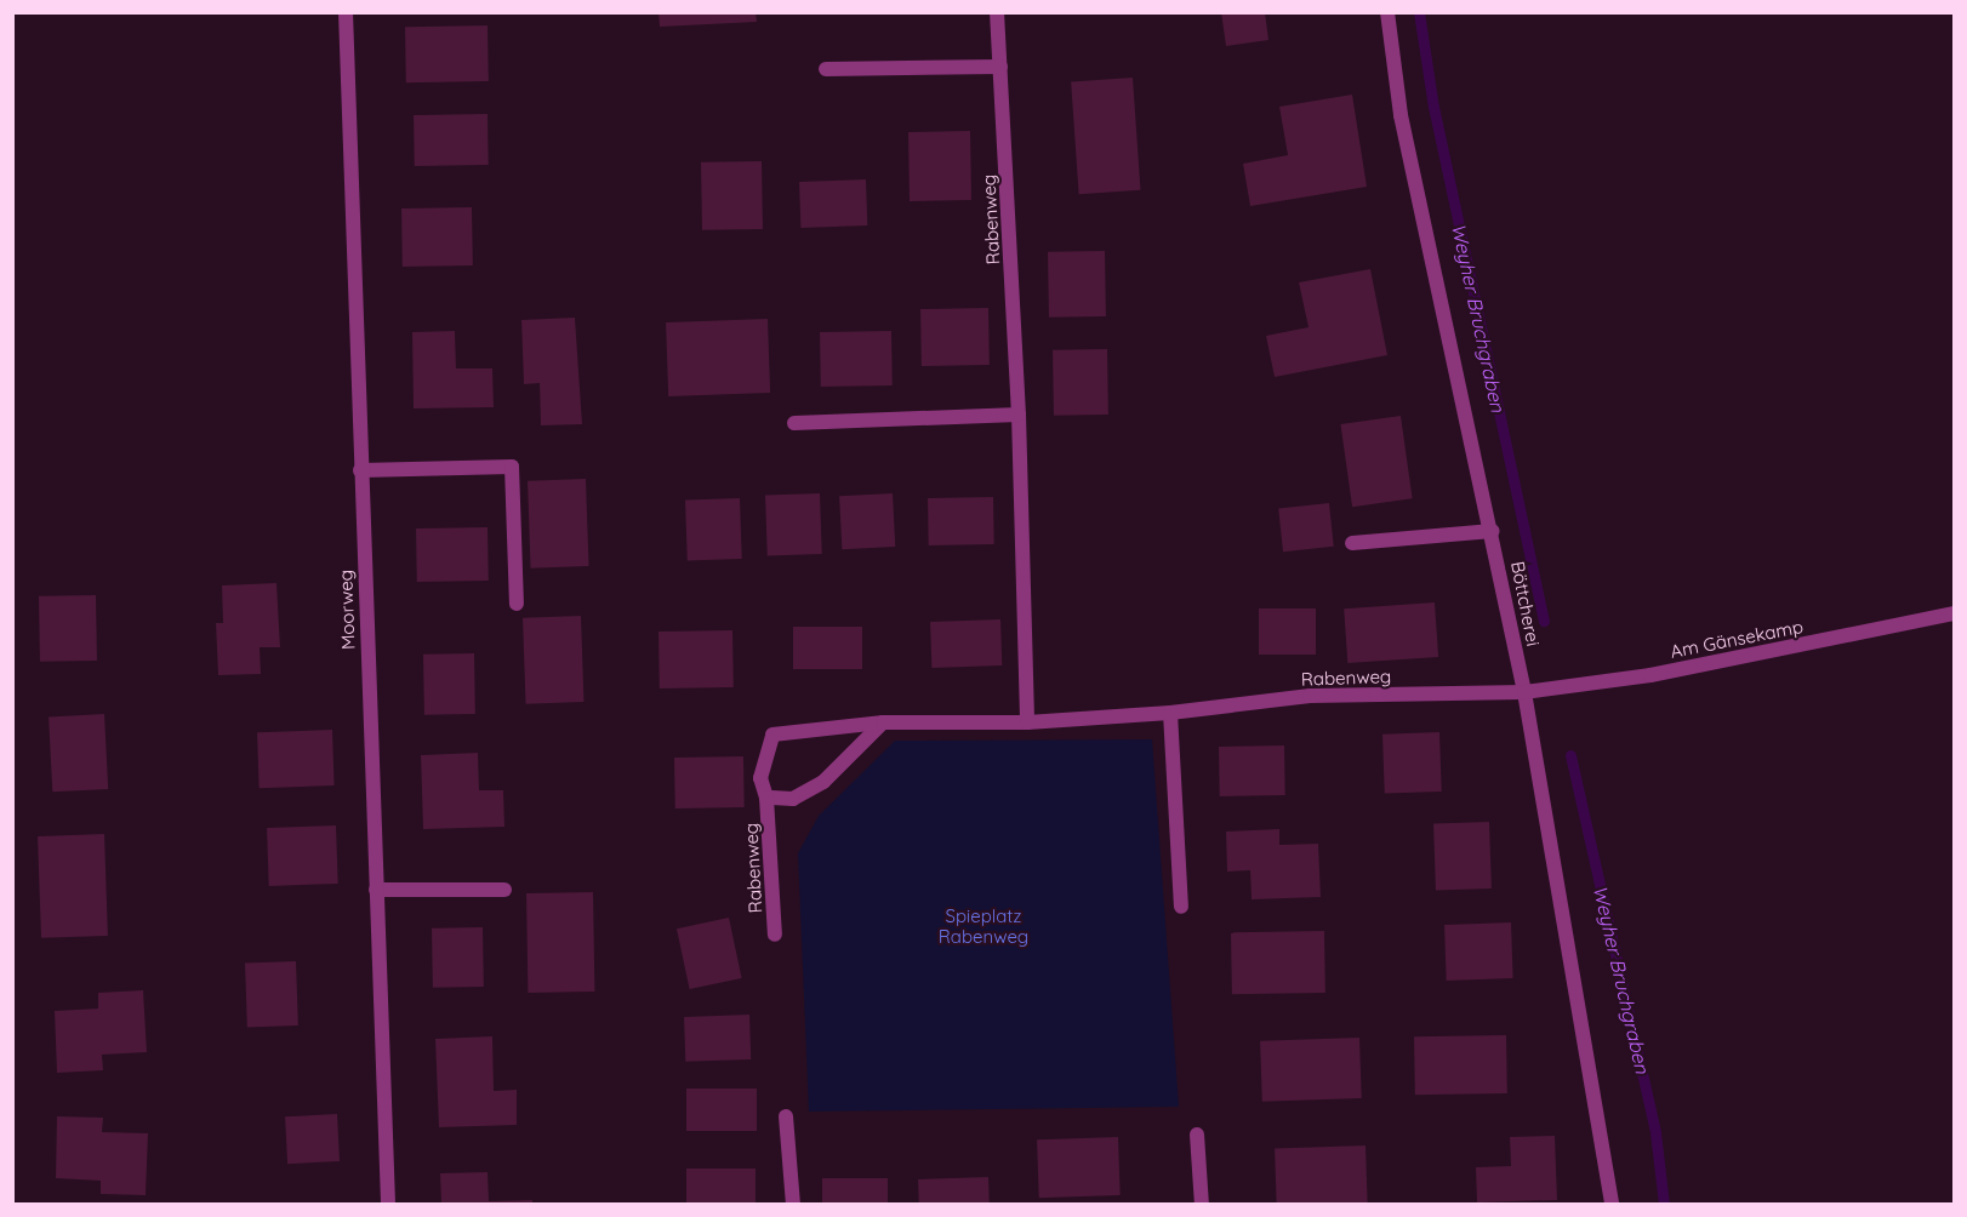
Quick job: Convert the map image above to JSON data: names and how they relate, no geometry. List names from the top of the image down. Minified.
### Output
{"streets":{"street":["Rabenweg","Böttcherei","Moorweg","Am Gänsekamp"]},"crossings":[["Rabenweg","Böttcherei"],["Rabenweg","Am Gänsekamp"],["Böttcherei","Am Gänsekamp"]],"water":["Weyher Bruchgraben"],"parks":["Spieplatz Rabenweg"]}
